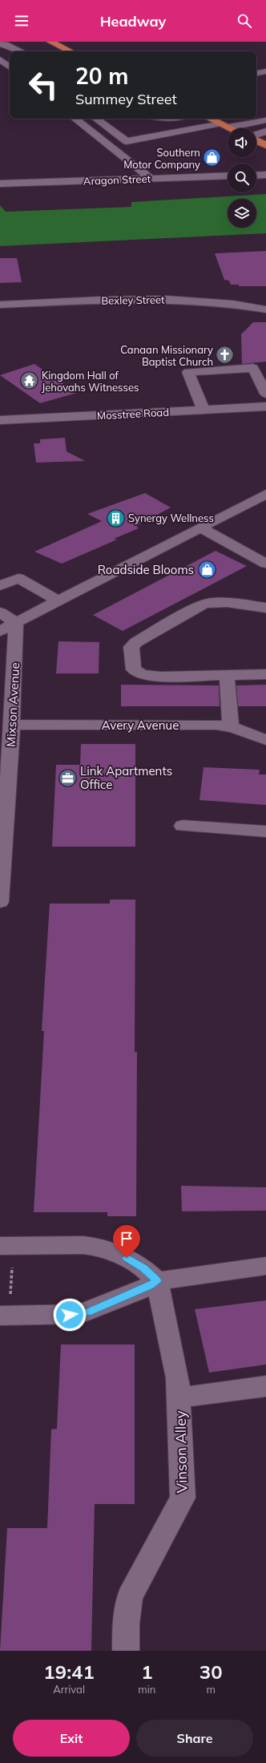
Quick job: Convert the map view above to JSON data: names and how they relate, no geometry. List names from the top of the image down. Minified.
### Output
{"streets":{"street":["Aragon Street","Bexley Street","Mosstree Road","Mixson Avenue","Avery Avenue","Vinson Alley"]},"crossings":[["Mixson Avenue","Avery Avenue"]],"places":{"shop":["Southern Motor Company","Roadside Blooms"],"church":["Canaan Missionary Baptist Church"],"temple":["Kingdom Hall of Jehovahs Witnesses"],"building":["Synergy Wellness"],"office":["Link Apartments Office"]},"page":{"header":"Headway","turn":["20 m","Summey Street"],"eta":["19:41","Arrival","1","min","30","m"],"buttons":["Exit","Share"]}}
